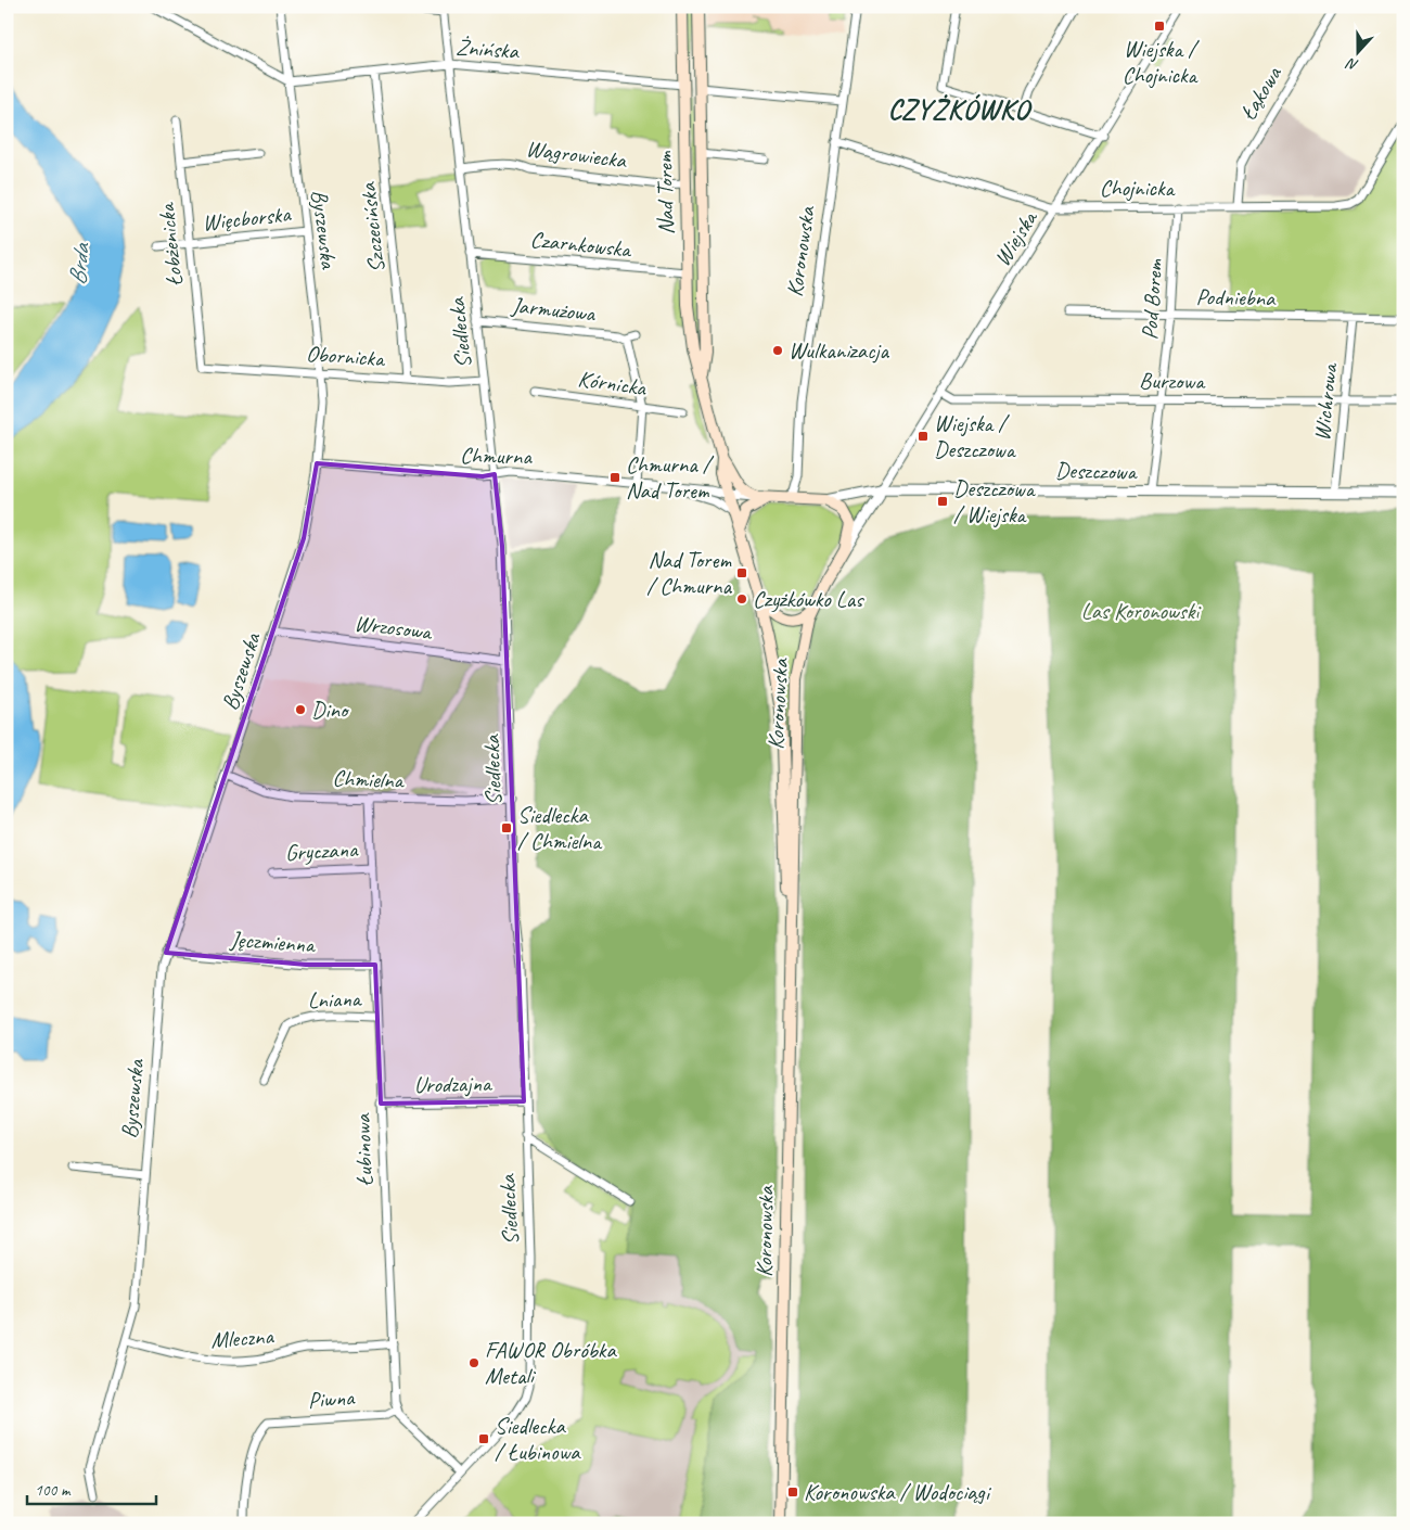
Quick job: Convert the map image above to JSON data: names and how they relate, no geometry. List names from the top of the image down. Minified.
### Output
{"streets":{"main road":["Nad Torem","Koronowska","Deszczowa"],"street":["Żnińska","Łąkowa","Wągrowiecka","Chojnicka","Więcborska","Szczecińska","Byszewska","Wiejska","Czarnkowska","Łobżenicka","Podniebna","Pod Borem","Jarmużowa","Siedlecka","Obornicka","Burzowa","Kórnicka","Wichrowa","Chmurna","Wrzosowa","Chmielna","Gryczana","Jęczmienna","Lniana","Urodzajna","Łubinowa","Mleczna","Piwna"]},"crossings":[["Żnińska","Nad Torem"],["Żnińska","Szczecińska"],["Żnińska","Byszewska"],["Żnińska","Siedlecka"],["Łąkowa","Chojnicka"],["Wągrowiecka","Nad Torem"],["Wągrowiecka","Siedlecka"],["Chojnicka","Wiejska"],["Chojnicka","Koronowska"],["Chojnicka","Pod Borem"],["Nad Torem","Czarnkowska"],["Nad Torem","Koronowska"],["Nad Torem","Chmurna"],["Nad Torem","Deszczowa"],["Więcborska","Byszewska"],["Więcborska","Łobżenicka"],["Szczecińska","Obornicka"],["Byszewska","Obornicka"],["Byszewska","Chmurna"],["Byszewska","Wrzosowa"],["Byszewska","Chmielna"],["Byszewska","Jęczmienna"],["Byszewska","Mleczna"],["Wiejska","Koronowska"],["Wiejska","Burzowa"],["Wiejska","Deszczowa"],["Czarnkowska","Siedlecka"],["Łobżenicka","Obornicka"],["Koronowska","Chmurna"],["Koronowska","Deszczowa"],["Podniebna","Pod Borem"],["Podniebna","Wichrowa"],["Pod Borem","Burzowa"],["Pod Borem","Deszczowa"],["Jarmużowa","Siedlecka"],["Jarmużowa","Kórnicka"],["Jarmużowa","Chmurna"],["Siedlecka","Obornicka"],["Siedlecka","Chmurna"],["Siedlecka","Wrzosowa"],["Siedlecka","Chmielna"],["Siedlecka","Urodzajna"],["Burzowa","Wichrowa"],["Wichrowa","Deszczowa"],["Chmurna","Deszczowa"],["Chmielna","Łubinowa"],["Gryczana","Łubinowa"],["Jęczmienna","Łubinowa"],["Lniana","Łubinowa"],["Urodzajna","Łubinowa"],["Łubinowa","Mleczna"],["Łubinowa","Piwna"]],"districts":["CZYŻKÓWKO"],"water":["Brda"],"parks":["Las Koronowski"],"places":{"transit":["Wiejska / Chojnicka","Wiejska / Deszczowa","Chmurna / Nad Torem","Deszczowa / Wiejska","Nad Torem / Chmurna","Siedlecka / Chmielna","Siedlecka / Łubinowa","Koronowska / Wodociągi"],"other":["Wulkanizacja","Czyżkówko Las","Dino","FAWOR Obróbka Metali"]},"scale_bar":"100 m","north":"bottom"}
